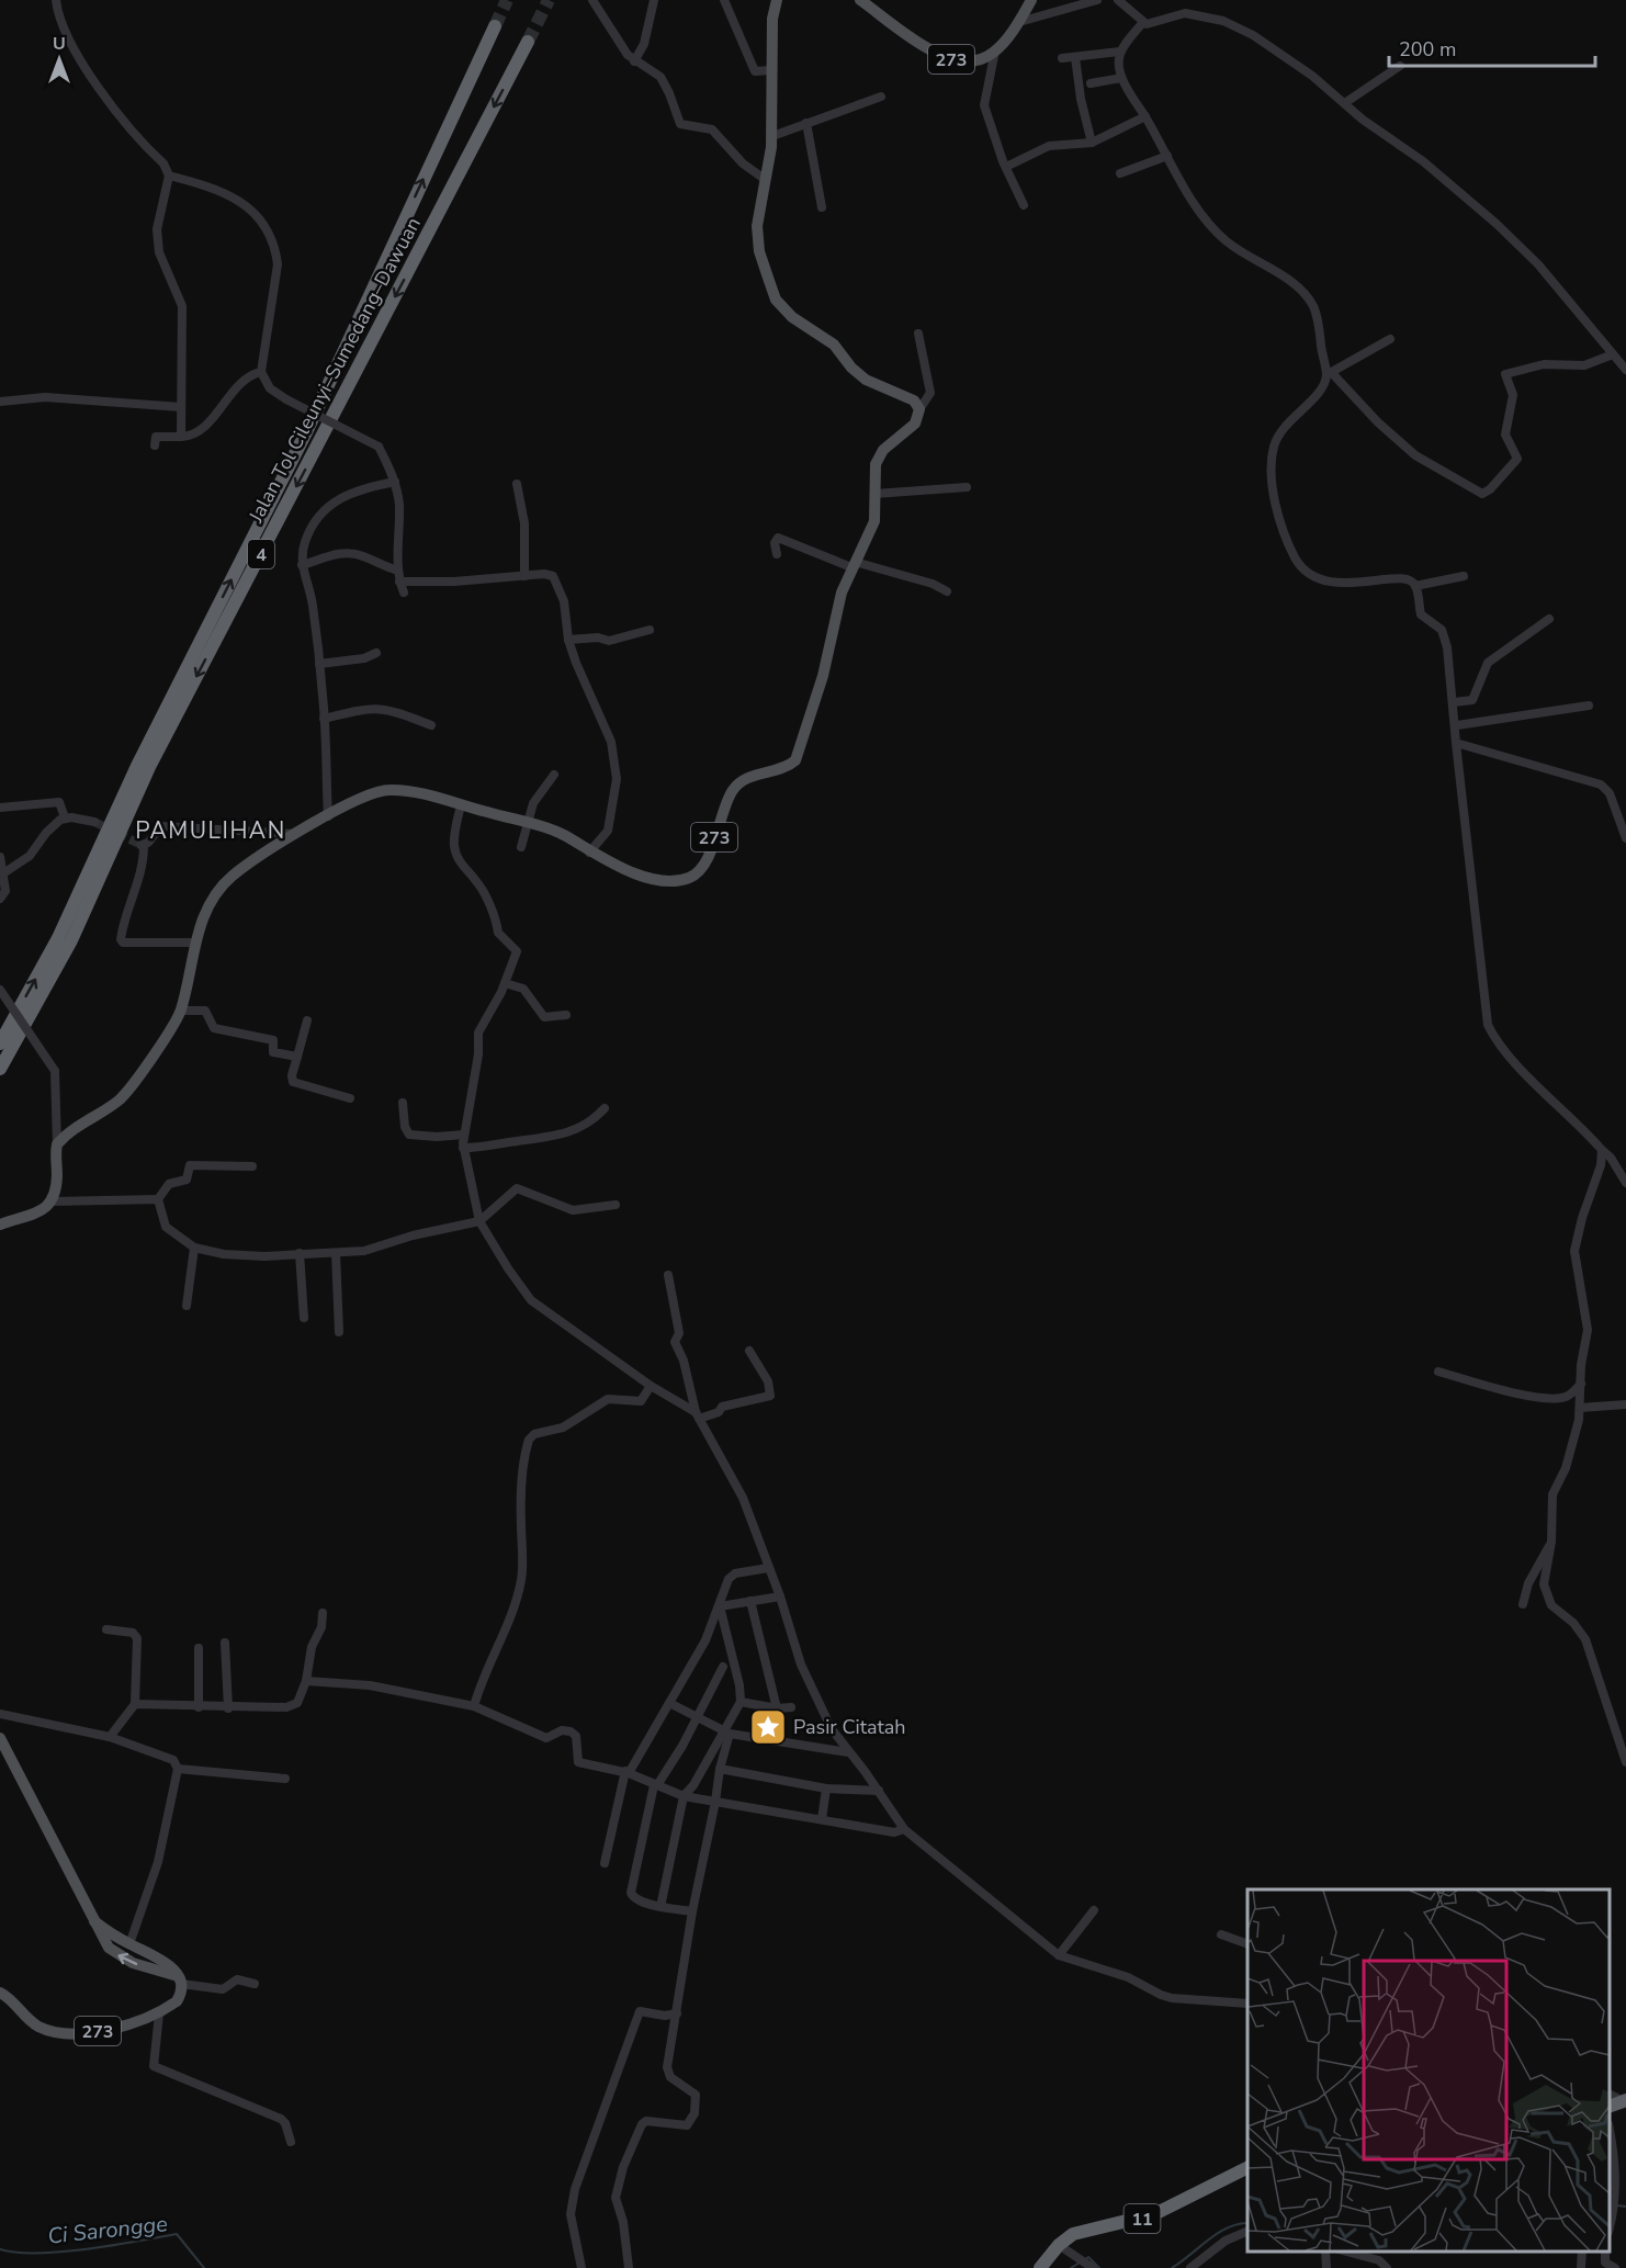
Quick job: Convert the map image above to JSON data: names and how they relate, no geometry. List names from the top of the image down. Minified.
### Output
{"streets":{"highway":["Jalan Tol Cileunyi–Sumedang–Dawuan","4","11"],"main road":["273"]},"districts":["PAMULIHAN"],"water":["Ci Sarongge"],"places":{"place":["Pasir Citatah"]},"scale_bar":"200 m","north":"top"}
